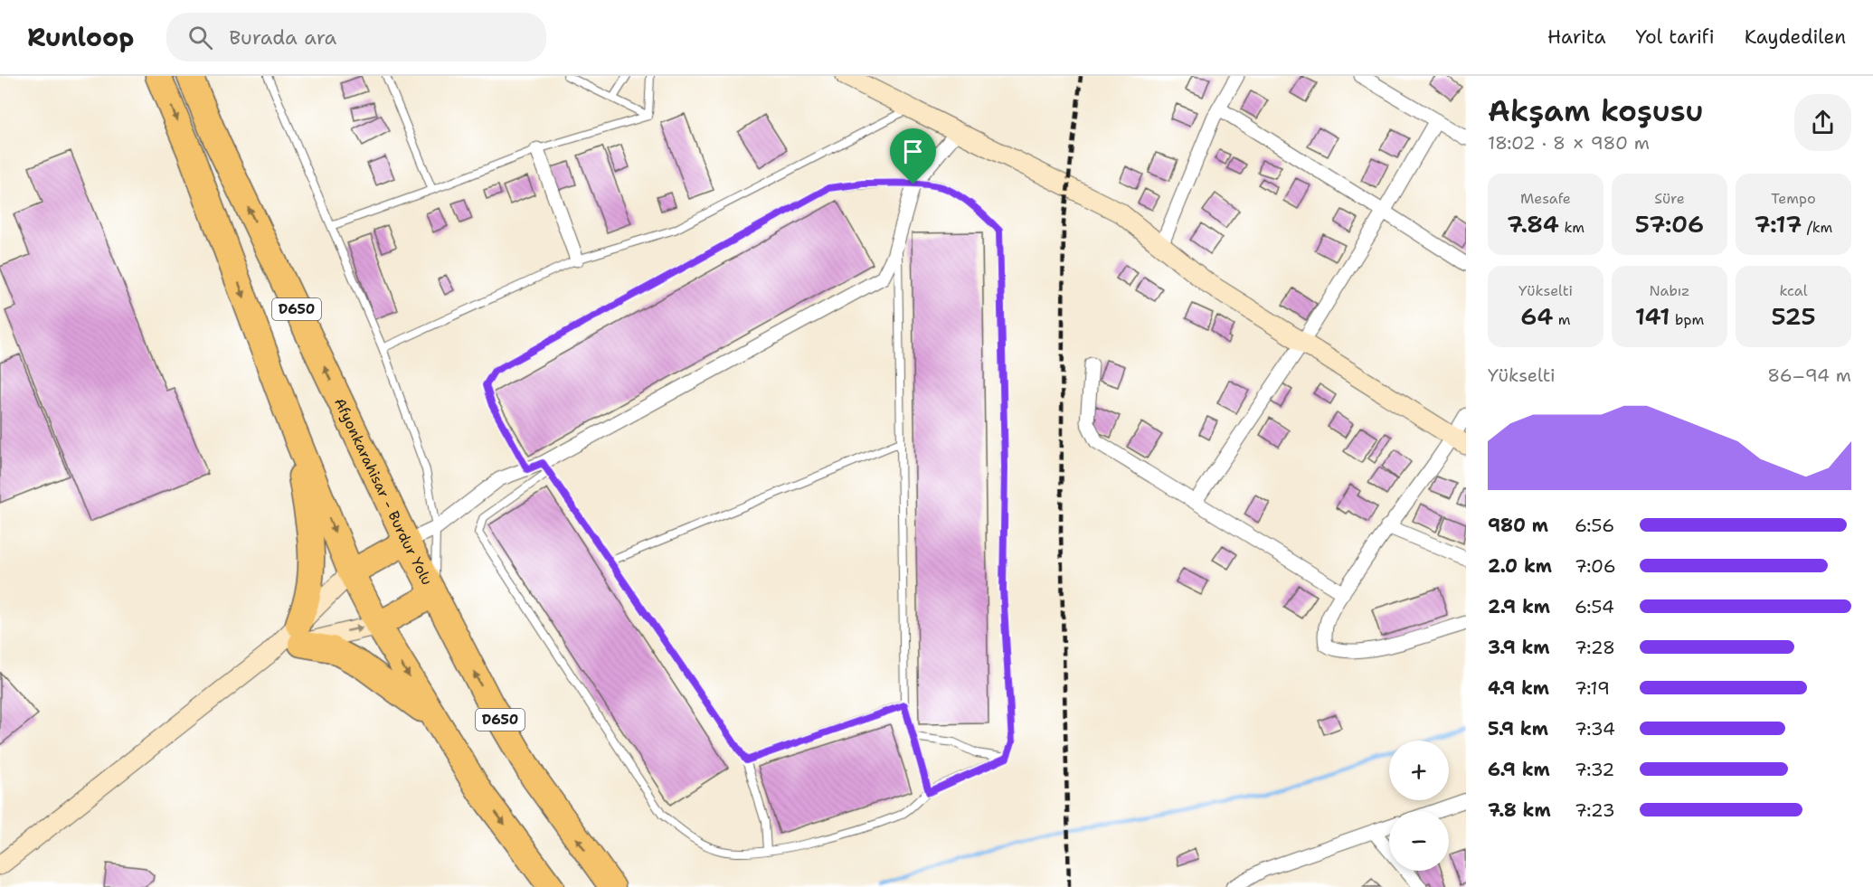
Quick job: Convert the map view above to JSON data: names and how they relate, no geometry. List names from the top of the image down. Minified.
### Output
{"streets":{"highway":["D650","Afyonkarahisar - Burdur Yolu"]},"page":{"header":"Runloop","search":"Burada ara","nav":["Harita","Yol tarifi","Kaydedilen"],"heading":["Akşam koşusu","18:02 · 8 × 980 m"],"stats":[["Mesafe","7.84 km"],["Süre","57:06"],["Tempo","7:17 /km"],["Yükselti","64 m"],["Nabız","141 bpm"],["kcal","525"]],"chart":["Yükselti","86–94 m"],"list":[{"name":"980 m","note":"6:56"},{"name":"2.0 km","note":"7:06"},{"name":"2.9 km","note":"6:54"},{"name":"3.9 km","note":"7:28"},{"name":"4.9 km","note":"7:19"},{"name":"5.9 km","note":"7:34"},{"name":"6.9 km","note":"7:32"},{"name":"7.8 km","note":"7:23"}],"map_buttons":["+","−"]}}
